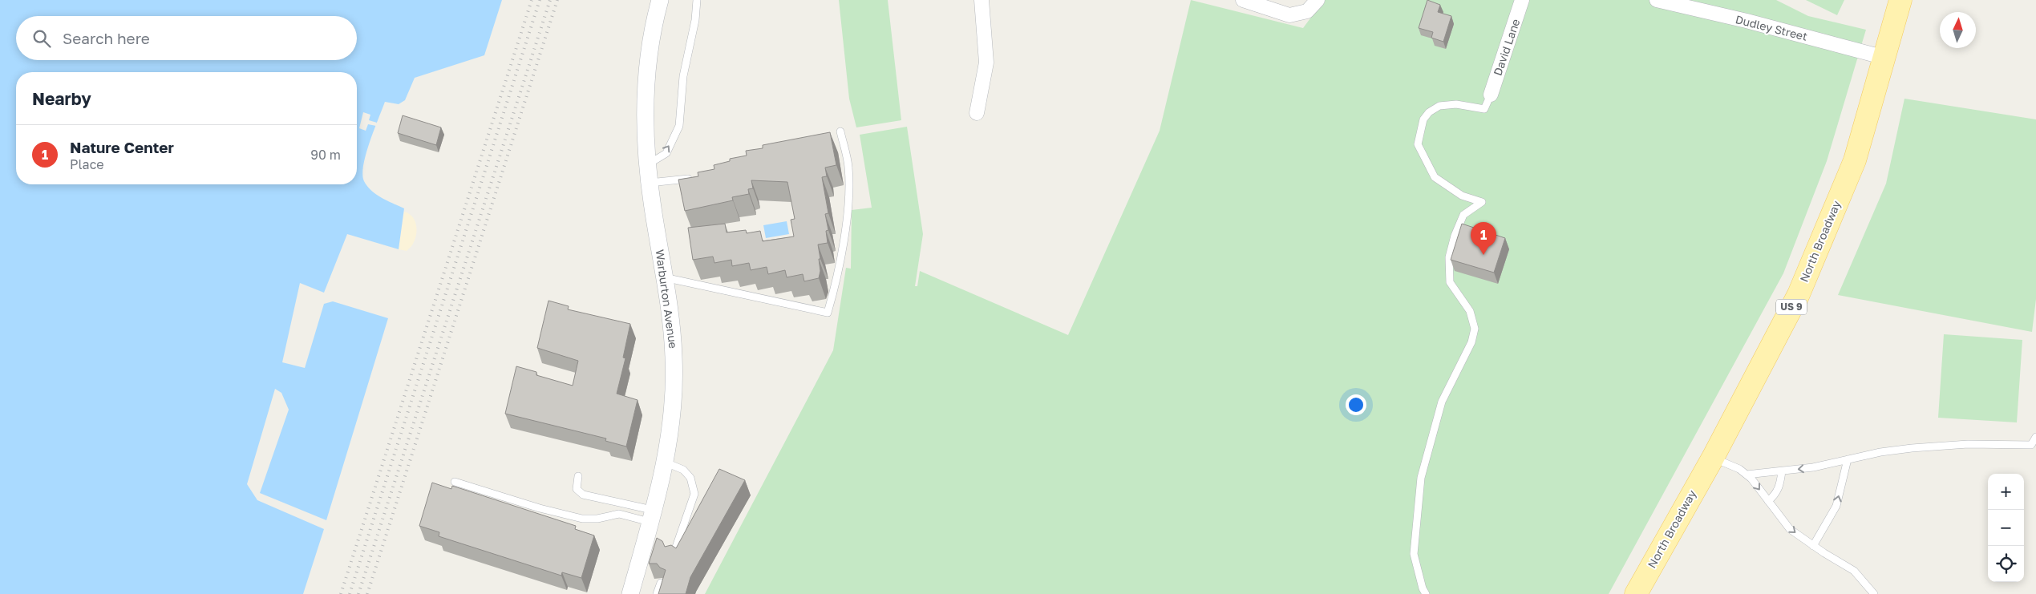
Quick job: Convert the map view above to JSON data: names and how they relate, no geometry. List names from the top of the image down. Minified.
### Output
{"streets":{"main road":["North Broadway","US 9"],"street":["Dudley Street","David Lane","Warburton Avenue"]},"crossings":[["Dudley Street","North Broadway"]],"north":"top","page":{"search":"Search here","heading":"Nearby","list":[{"mark":"1","name":"Nature Center","note":"Place","value":"90 m"}],"pins":"1","map_buttons":["+","−"]}}
